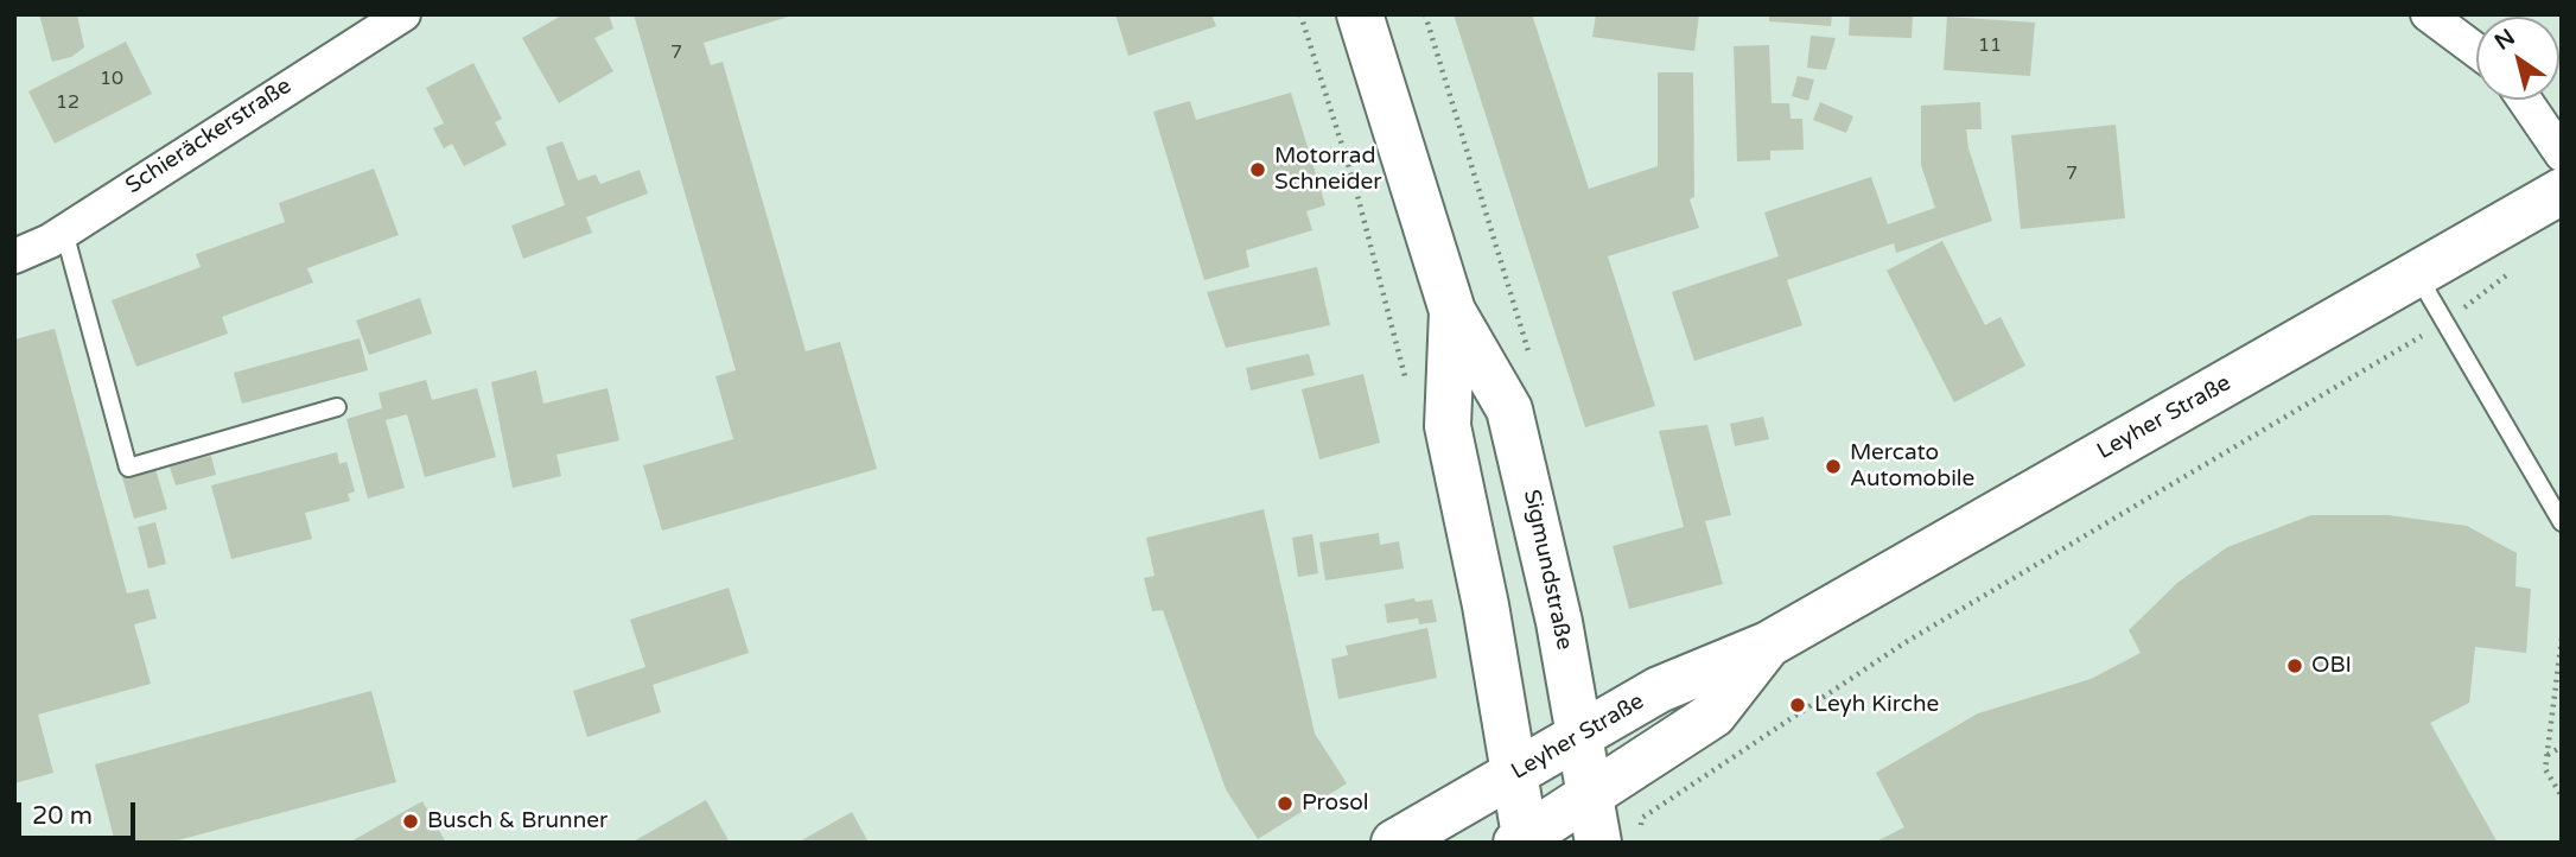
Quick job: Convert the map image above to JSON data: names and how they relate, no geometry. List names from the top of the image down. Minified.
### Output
{"streets":{"main road":["Leyher Straße","Sigmundstraße"],"street":["Schieräckerstraße"]},"crossings":[["Leyher Straße","Sigmundstraße"]],"places":["Motorrad Schneider","Mercato Automobile","OBI","Leyh Kirche","Prosol","Busch & Brunner"],"house_numbers":["11","7","10","12","7"],"scale_bar":"20 m","north":"top left"}
